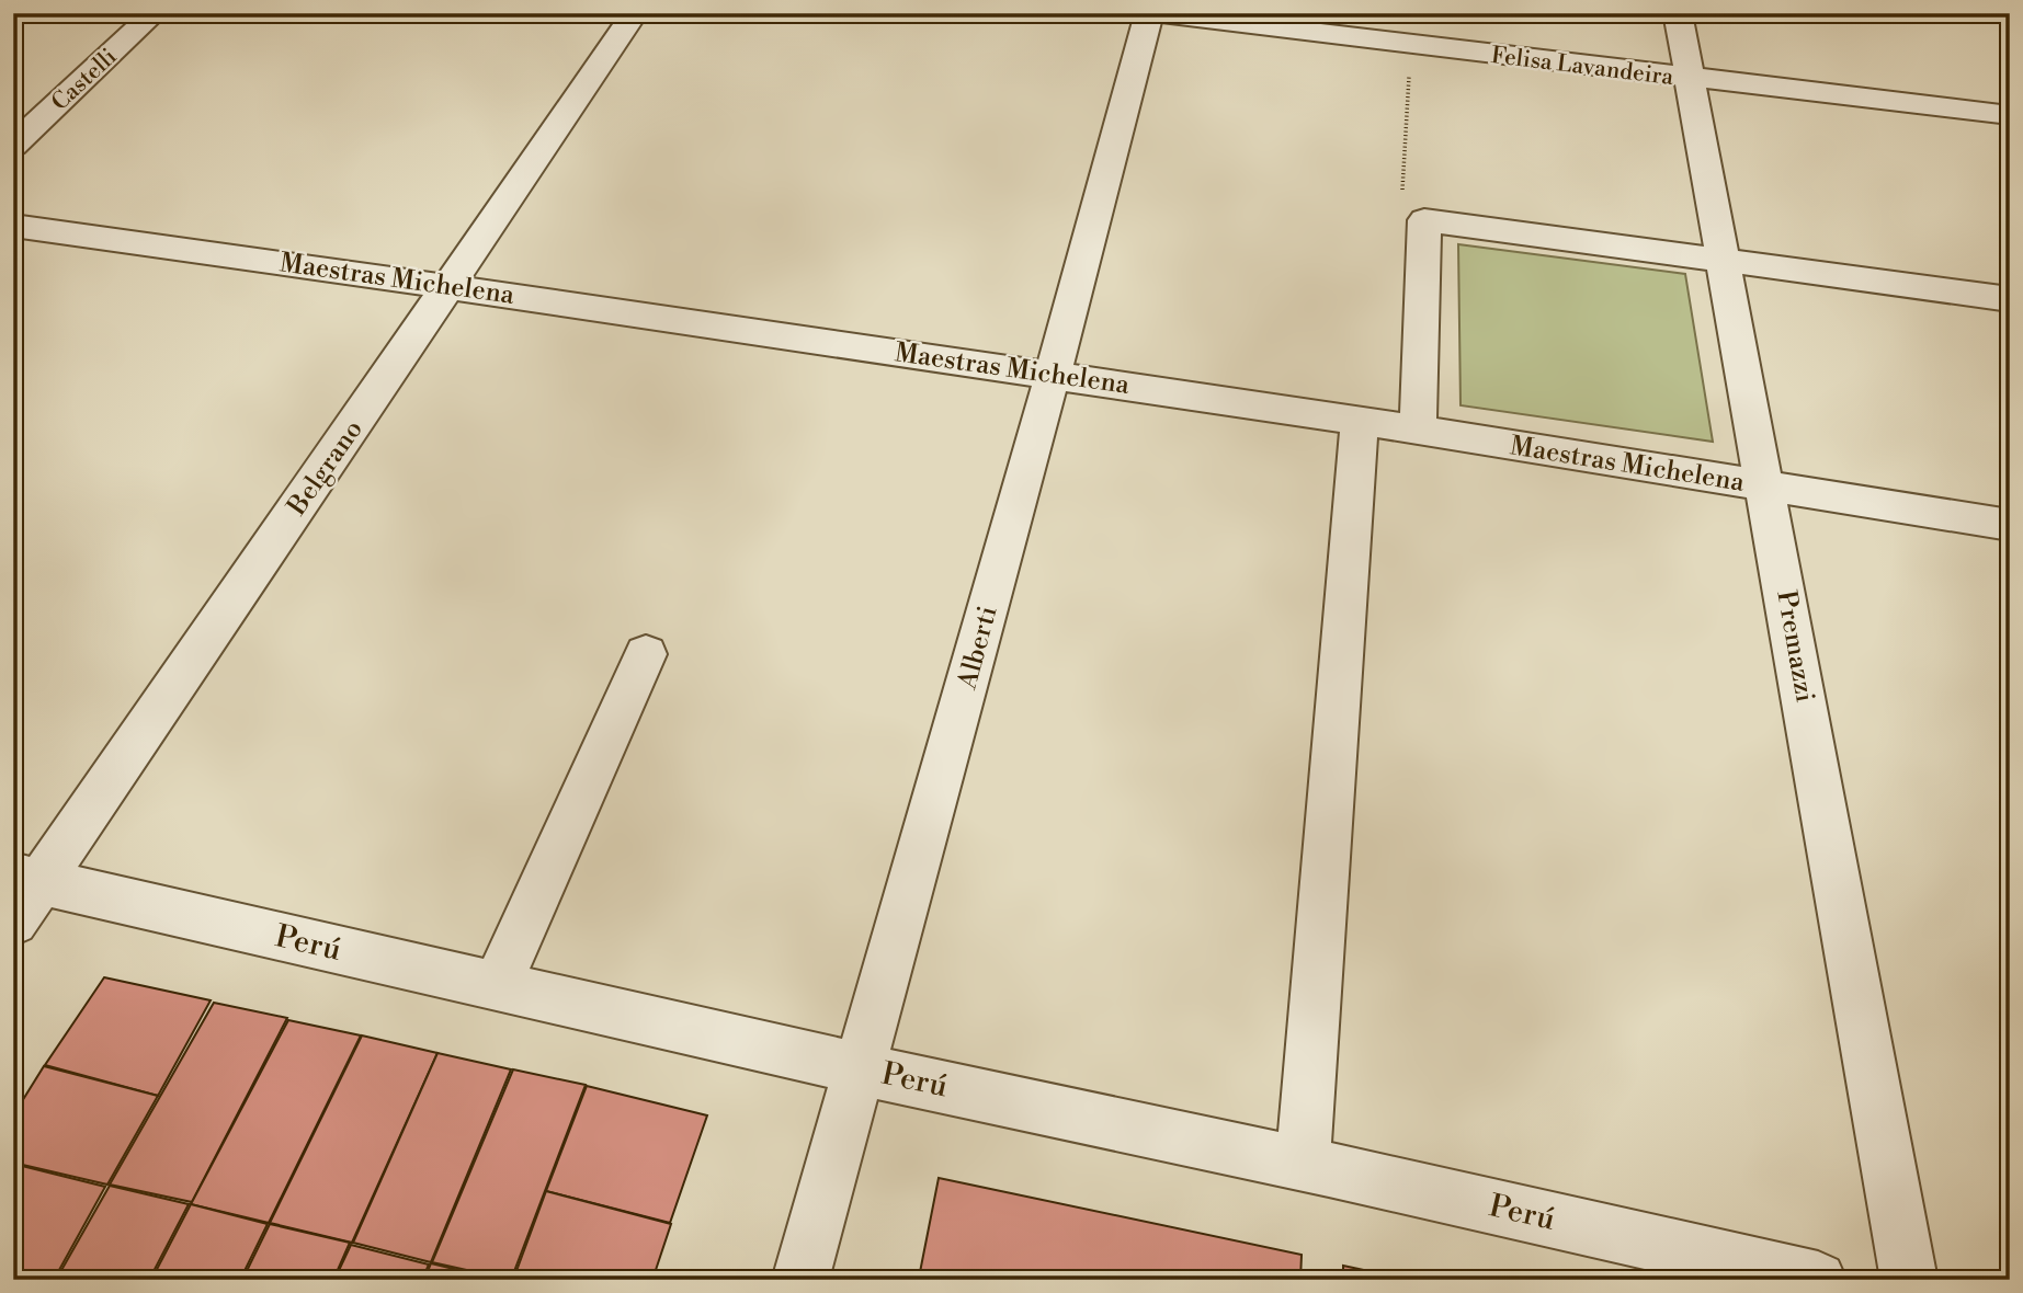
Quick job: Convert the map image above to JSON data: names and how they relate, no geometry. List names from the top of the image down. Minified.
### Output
{"streets":{"street":["Felisa Lavandeira","Castelli","Maestras Michelena","Belgrano","Premazzi","Alberti","Perú"]},"crossings":[["Felisa Lavandeira","Premazzi"],["Maestras Michelena","Belgrano"],["Maestras Michelena","Premazzi"],["Maestras Michelena","Alberti"],["Belgrano","Perú"],["Alberti","Perú"]]}
